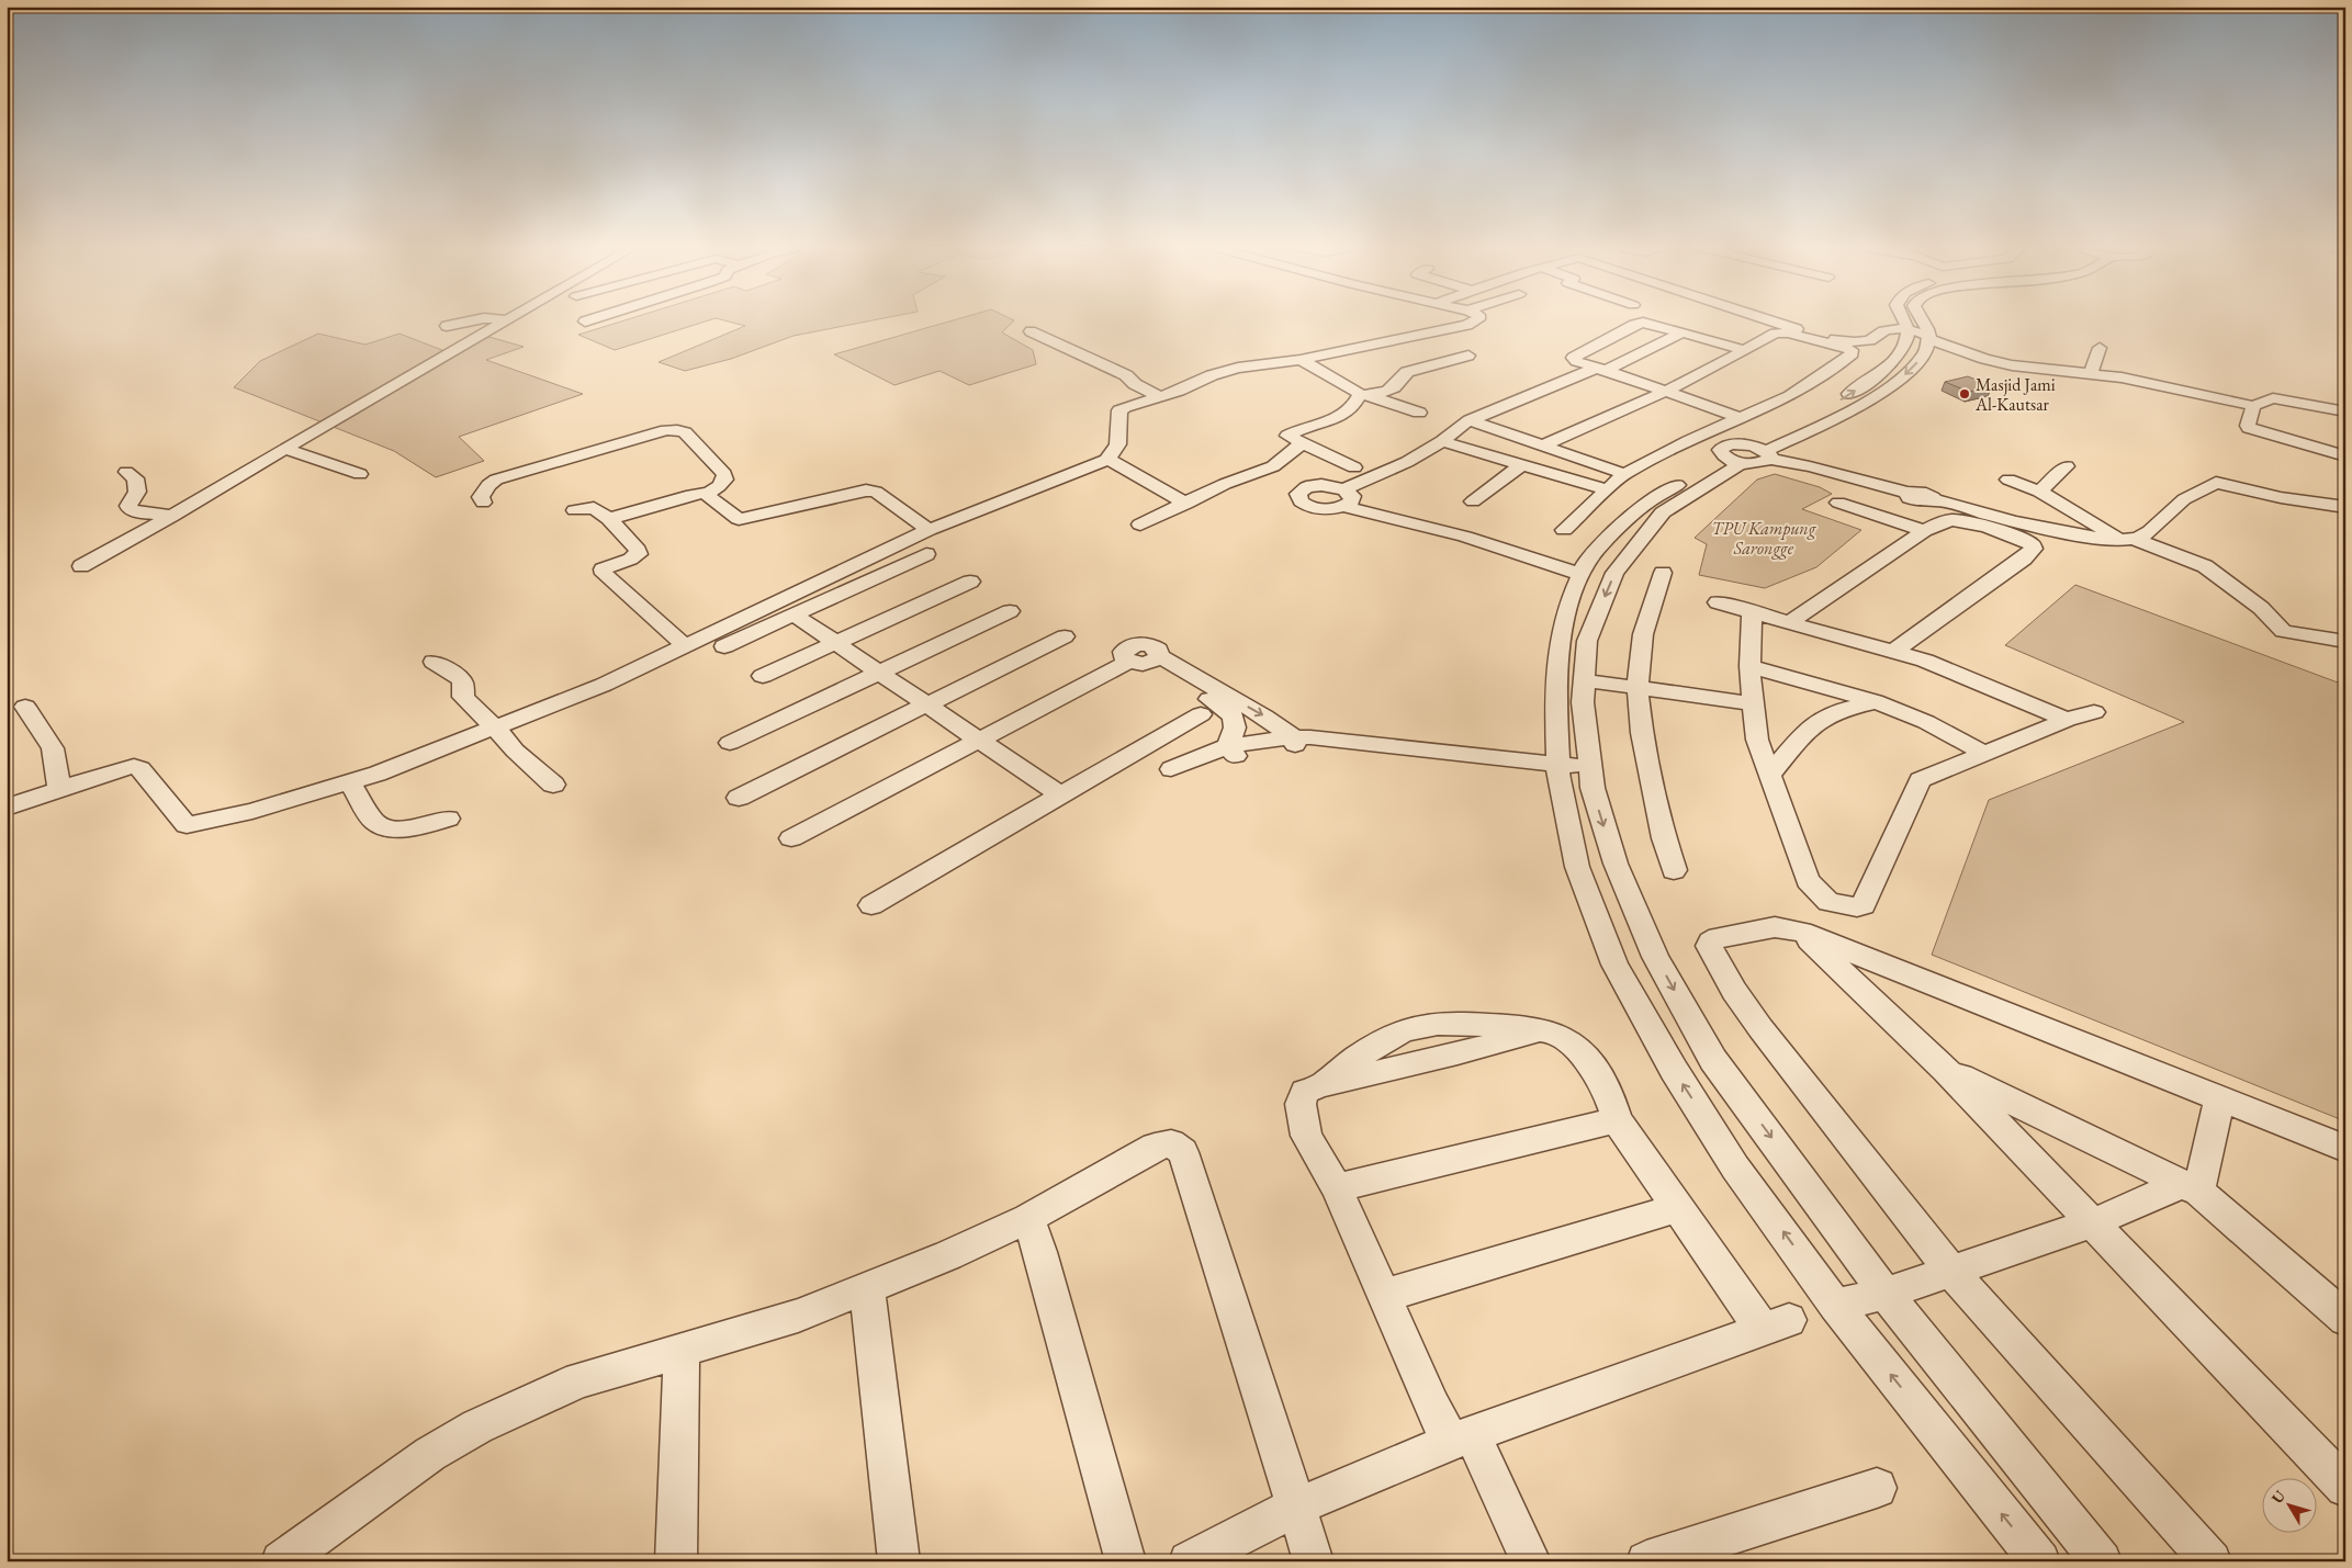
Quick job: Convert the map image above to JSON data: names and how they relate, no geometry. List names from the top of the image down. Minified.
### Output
{"parks":["TPU Kampung Sarongge"],"places":["Masjid Jami Al-Kautsar"],"north":"top left"}
